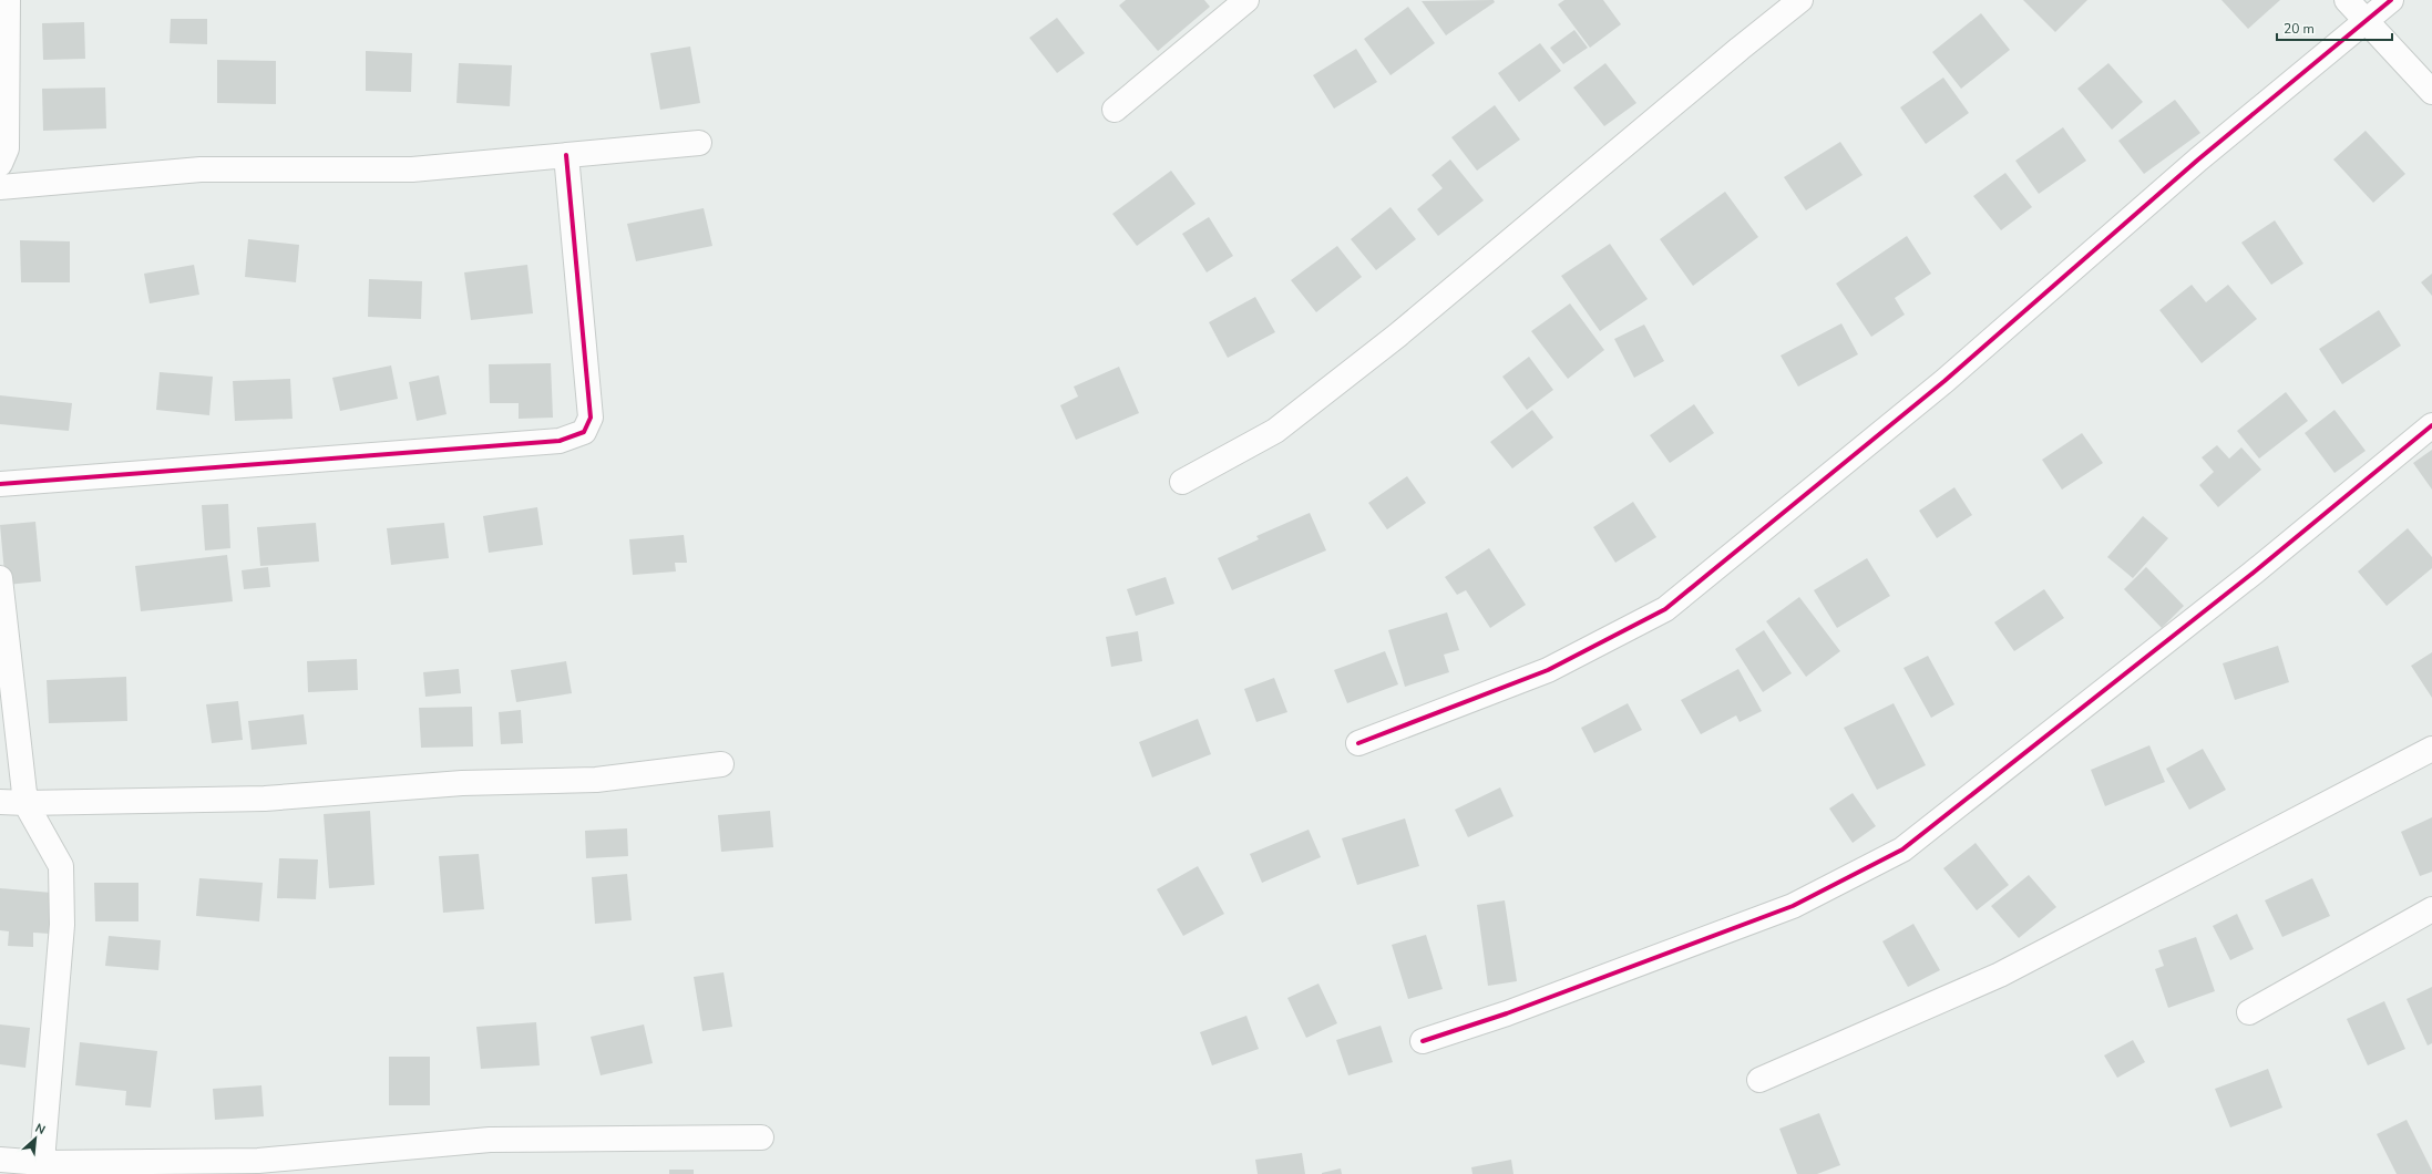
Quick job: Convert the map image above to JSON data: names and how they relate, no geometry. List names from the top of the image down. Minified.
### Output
{"scale_bar":"20 m","north":"top right"}
